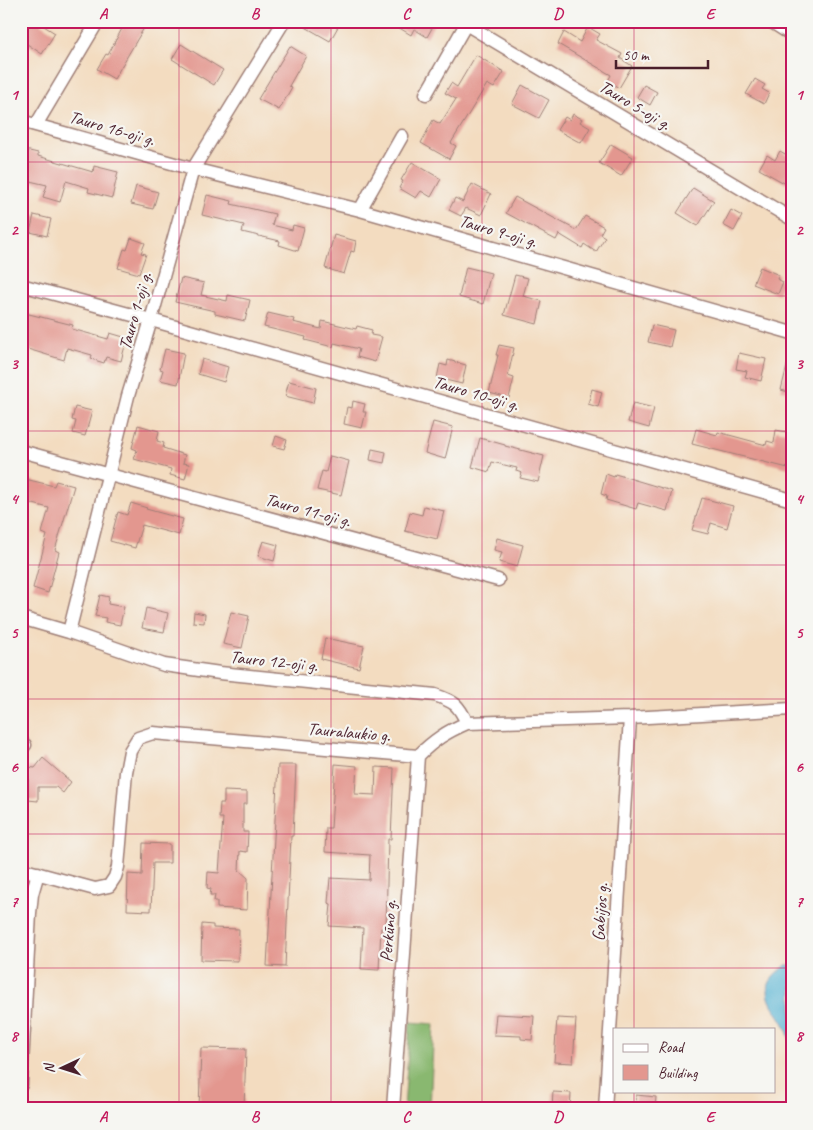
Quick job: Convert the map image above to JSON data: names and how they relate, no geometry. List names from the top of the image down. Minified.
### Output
{"streets":{"street":["Tauro 5-oji g.","Tauro 16-oji g.","Tauro 9-oji g.","Tauro 1-oji g.","Tauro 10-oji g.","Tauro 11-oji g.","Tauro 12-oji g.","Tauralaukio g.","Gabijos g.","Perkūno g."]},"crossings":[["Tauro 16-oji g.","Tauro 9-oji g."],["Tauro 16-oji g.","Tauro 1-oji g."],["Tauro 9-oji g.","Tauro 1-oji g."],["Tauro 1-oji g.","Tauro 10-oji g."],["Tauro 1-oji g.","Tauro 11-oji g."],["Tauro 1-oji g.","Tauro 12-oji g."],["Tauralaukio g.","Perkūno g."]],"legend":["Road","Building"],"scale_bar":"50 m","north":"left","grid":{"columns":["A","B","C","D","E"],"rows":["1","2","3","4","5","6","7","8"]}}
